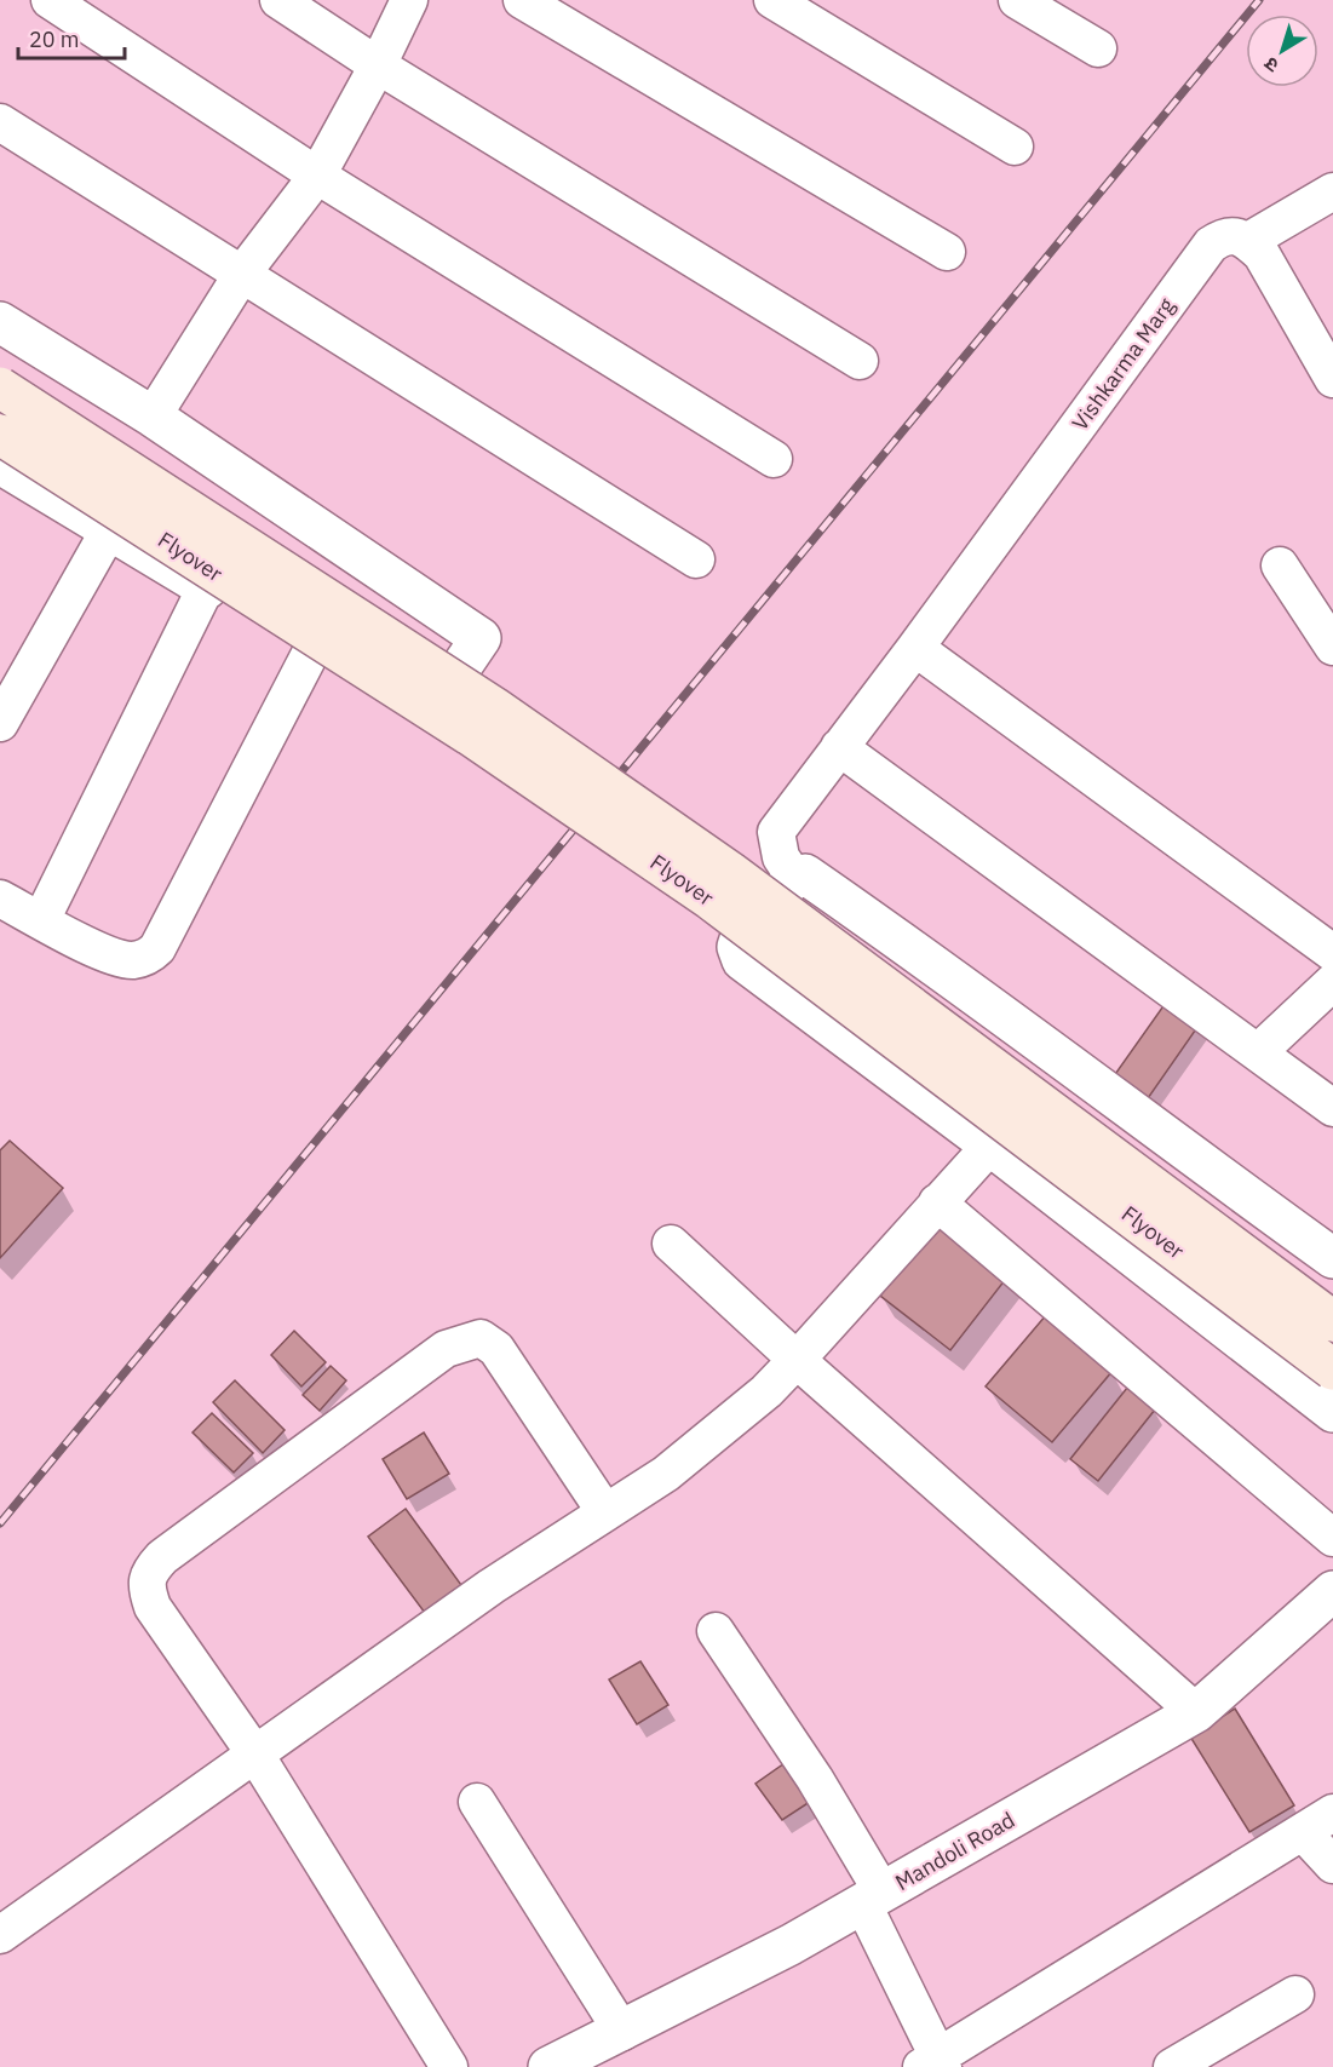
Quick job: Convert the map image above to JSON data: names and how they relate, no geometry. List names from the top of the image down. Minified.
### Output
{"streets":{"main road":["Flyover"],"street":["Vishkarma Marg","Mandoli Road"]},"scale_bar":"20 m","north":"bottom left"}
